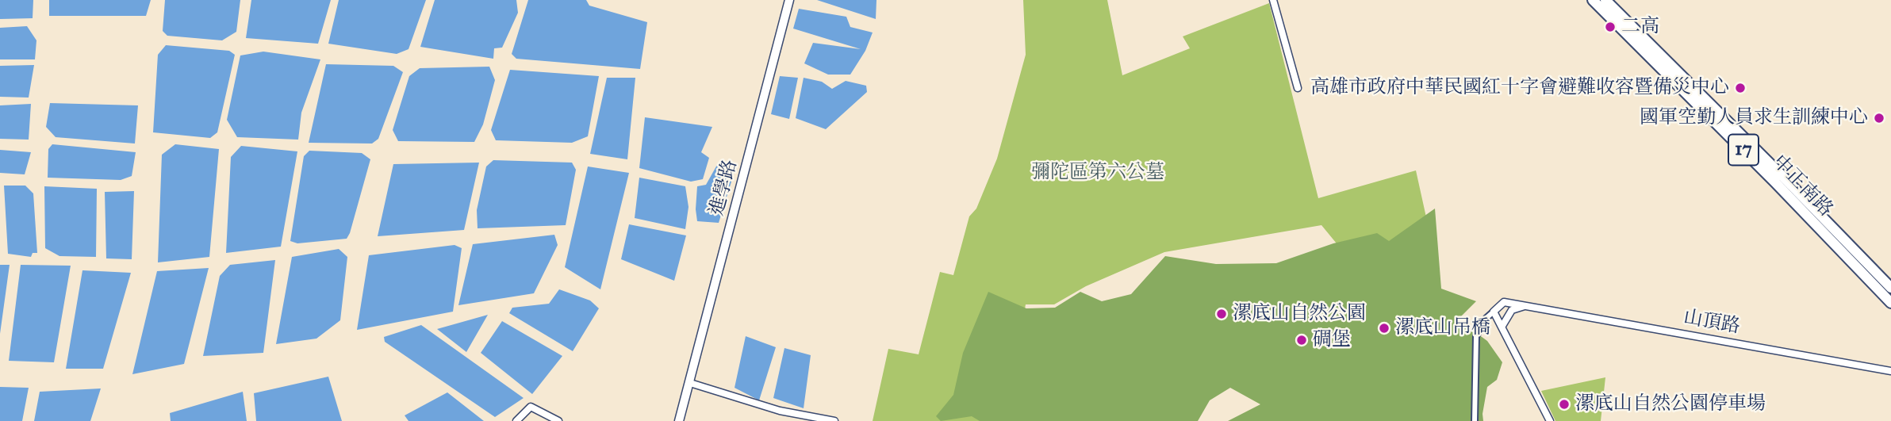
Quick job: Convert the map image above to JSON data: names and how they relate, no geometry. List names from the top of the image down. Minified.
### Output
{"streets":{"main road":["17","中正南路"],"street":["進學路","山頂路"]},"parks":["彌陀區第六公墓"],"places":["二高","高雄市政府中華民國紅十字會避難收容暨備災中心","國軍空勤人員求生訓練中心","漯底山自然公園","漯底山吊橋","碉堡","漯底山自然公園停車場"]}
